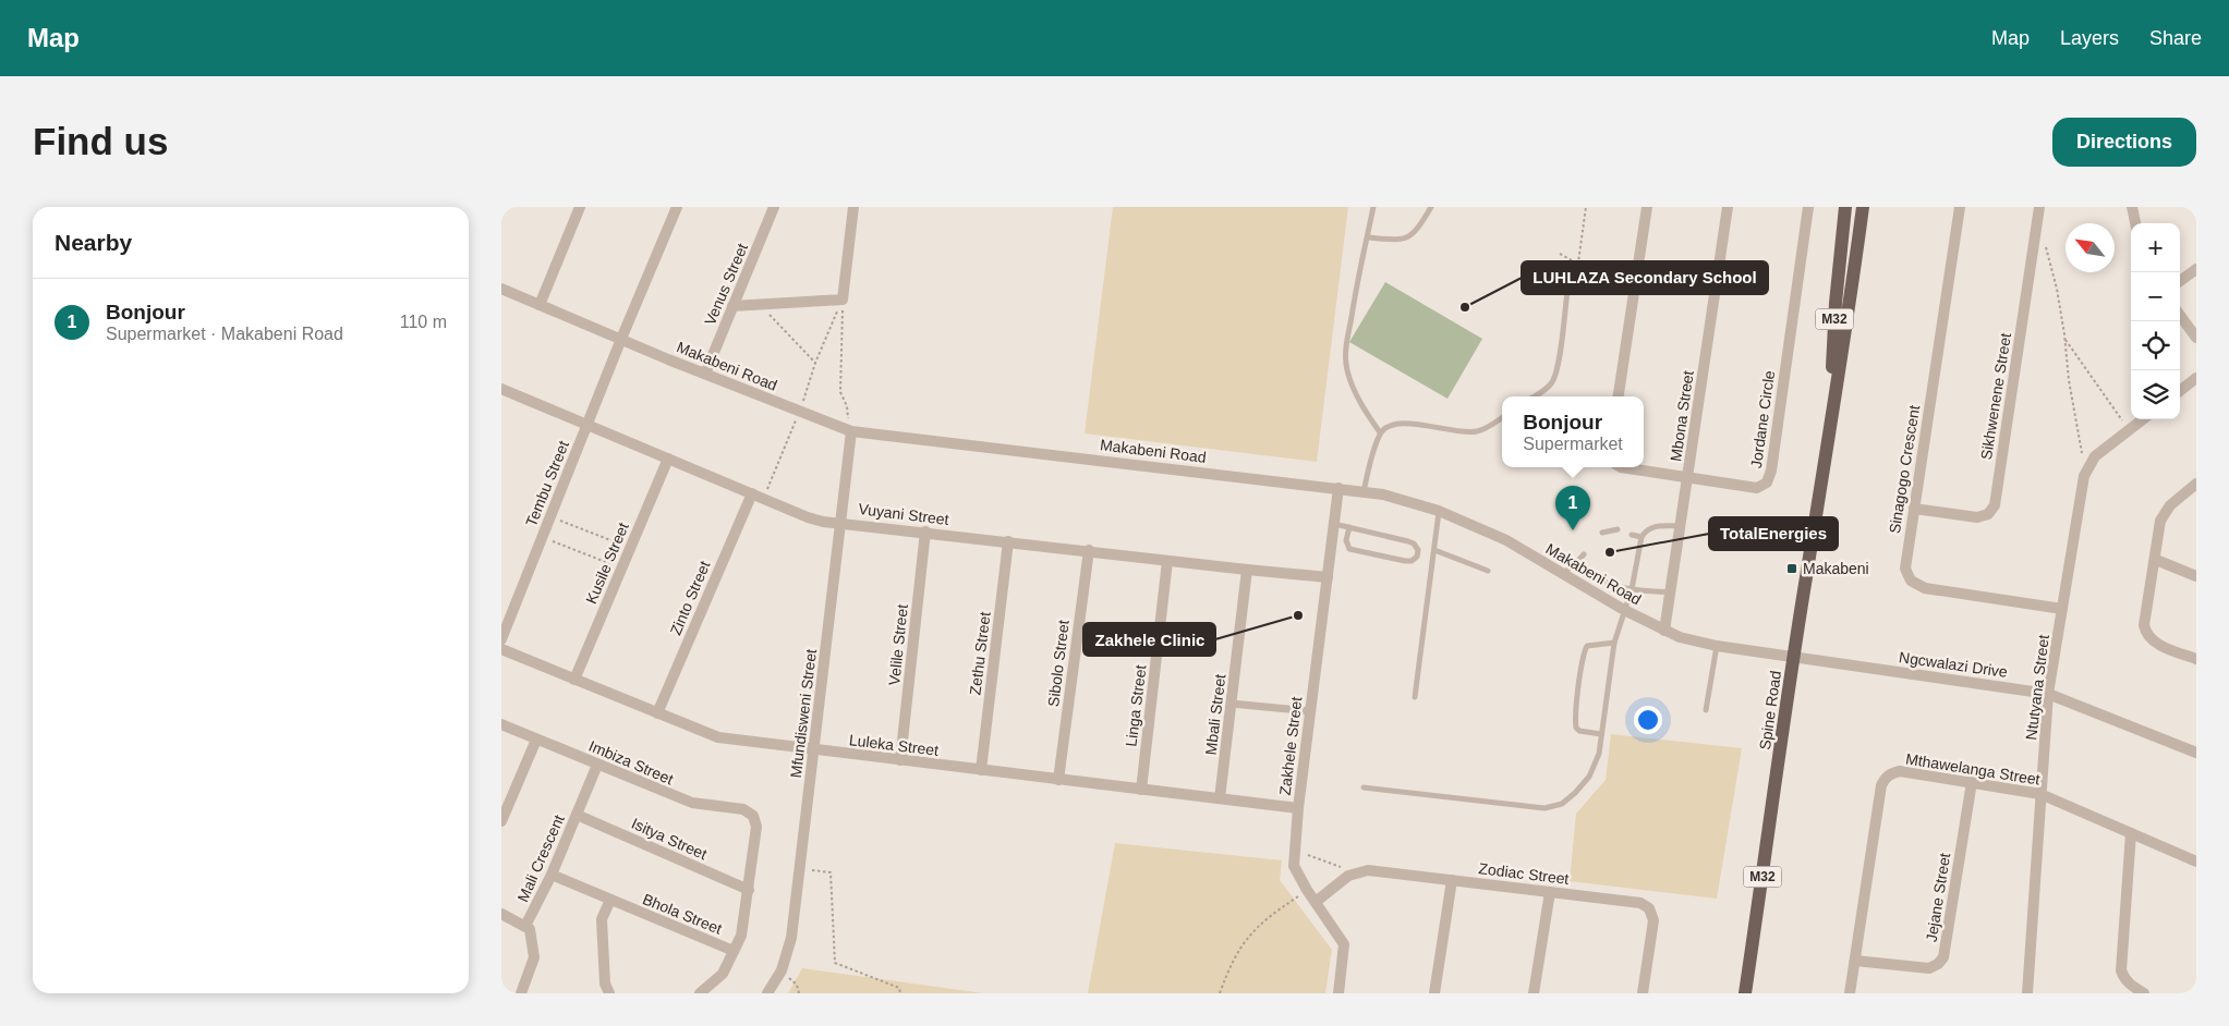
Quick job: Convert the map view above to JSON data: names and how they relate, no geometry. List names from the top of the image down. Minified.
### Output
{"streets":{"main road":["M32","Spine Road"],"street":["Venus Street","Makabeni Road","Sikhwenene Street","Mbona Street","Jordane Circle","Sinagogo Crescent","Tembu Street","Vuyani Street","Kusile Street","Zinto Street","Velile Street","Zethu Street","Sibolo Street","Ngcwalazi Drive","Ntutyana Street","Linga Street","Mfundisweni Street","Mbali Street","Luleka Street","Zakhele Street","Imbiza Street","Mthawelanga Street","Isitya Street","Mali Crescent","Zodiac Street","Jejane Street","Bhola Street"]},"crossings":[["Venus Street","Makabeni Road"],["Makabeni Road","Mbona Street"],["Makabeni Road","Tembu Street"],["Makabeni Road","Ngcwalazi Drive"],["Makabeni Road","Spine Road"],["Makabeni Road","Mfundisweni Street"],["Makabeni Road","Zakhele Street"],["Sikhwenene Street","Sinagogo Crescent"],["Mbona Street","Jordane Circle"],["Sinagogo Crescent","Ntutyana Street"],["Tembu Street","Vuyani Street"],["Vuyani Street","Kusile Street"],["Vuyani Street","Zinto Street"],["Vuyani Street","Velile Street"],["Vuyani Street","Zethu Street"],["Vuyani Street","Sibolo Street"],["Vuyani Street","Linga Street"],["Vuyani Street","Mfundisweni Street"],["Vuyani Street","Mbali Street"],["Vuyani Street","Zakhele Street"],["Kusile Street","Luleka Street"],["Zinto Street","Luleka Street"],["Velile Street","Luleka Street"],["Zethu Street","Luleka Street"],["Sibolo Street","Luleka Street"],["Ngcwalazi Drive","Ntutyana Street"],["Ngcwalazi Drive","Spine Road"],["Ntutyana Street","Mthawelanga Street"],["Linga Street","Luleka Street"],["Mfundisweni Street","Luleka Street"],["Mbali Street","Luleka Street"],["Luleka Street","Zakhele Street"],["Imbiza Street","Mali Crescent"],["Imbiza Street","Bhola Street"],["Mthawelanga Street","Jejane Street"],["Isitya Street","Mali Crescent"],["Isitya Street","Bhola Street"],["Mali Crescent","Bhola Street"]],"places":{"other":["LUHLAZA Secondary School","TotalEnergies","Zakhele Clinic"],"transit":["Makabeni"]},"north":"top left","page":{"header":"Map","nav":["Map","Layers","Share"],"buttons":"Directions","title":"Find us","heading":"Nearby","map_buttons":["+","−"],"list":[{"mark":"1","name":"Bonjour","note":"Supermarket · Makabeni Road","value":"110 m"}],"popup":["Bonjour","Supermarket"],"pins":"1"}}
